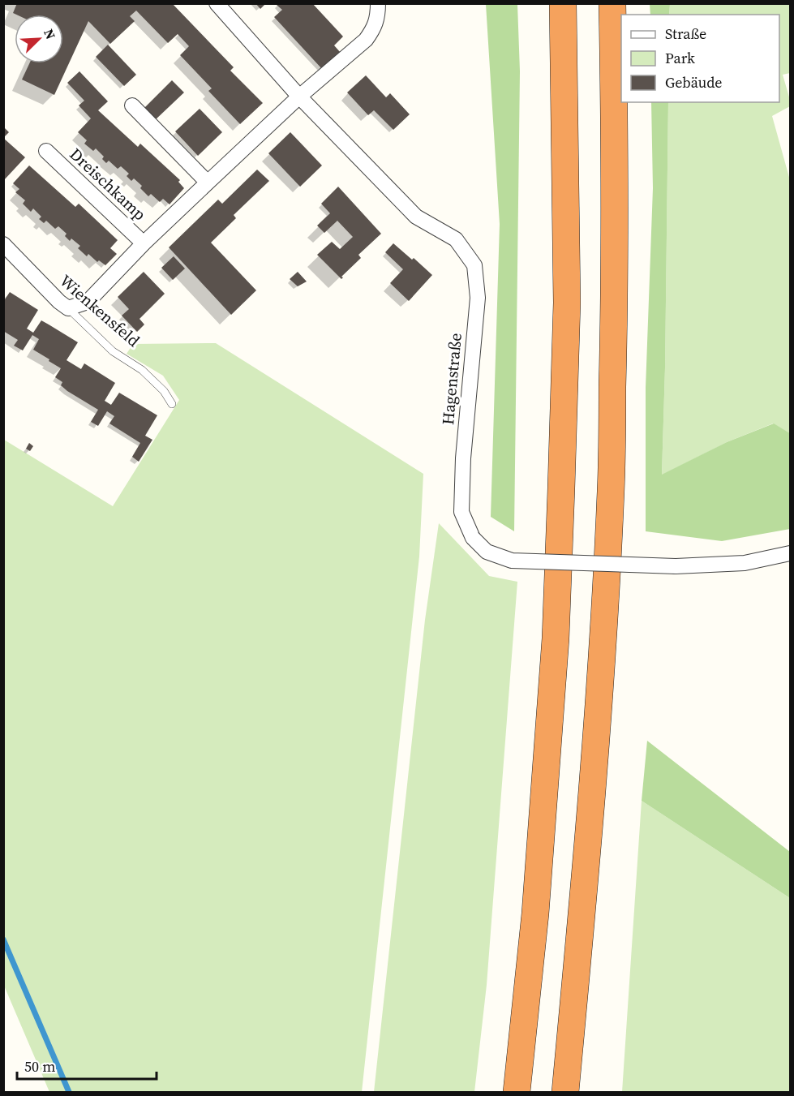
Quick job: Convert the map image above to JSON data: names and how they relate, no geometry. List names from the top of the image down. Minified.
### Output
{"streets":{"street":["Dreischkamp","Wienkensfeld","Hagenstraße"]},"crossings":[["Dreischkamp","Wienkensfeld"],["Dreischkamp","Hagenstraße"]],"legend":["Straße","Park","Gebäude"],"scale_bar":"50 m","north":"top right"}
